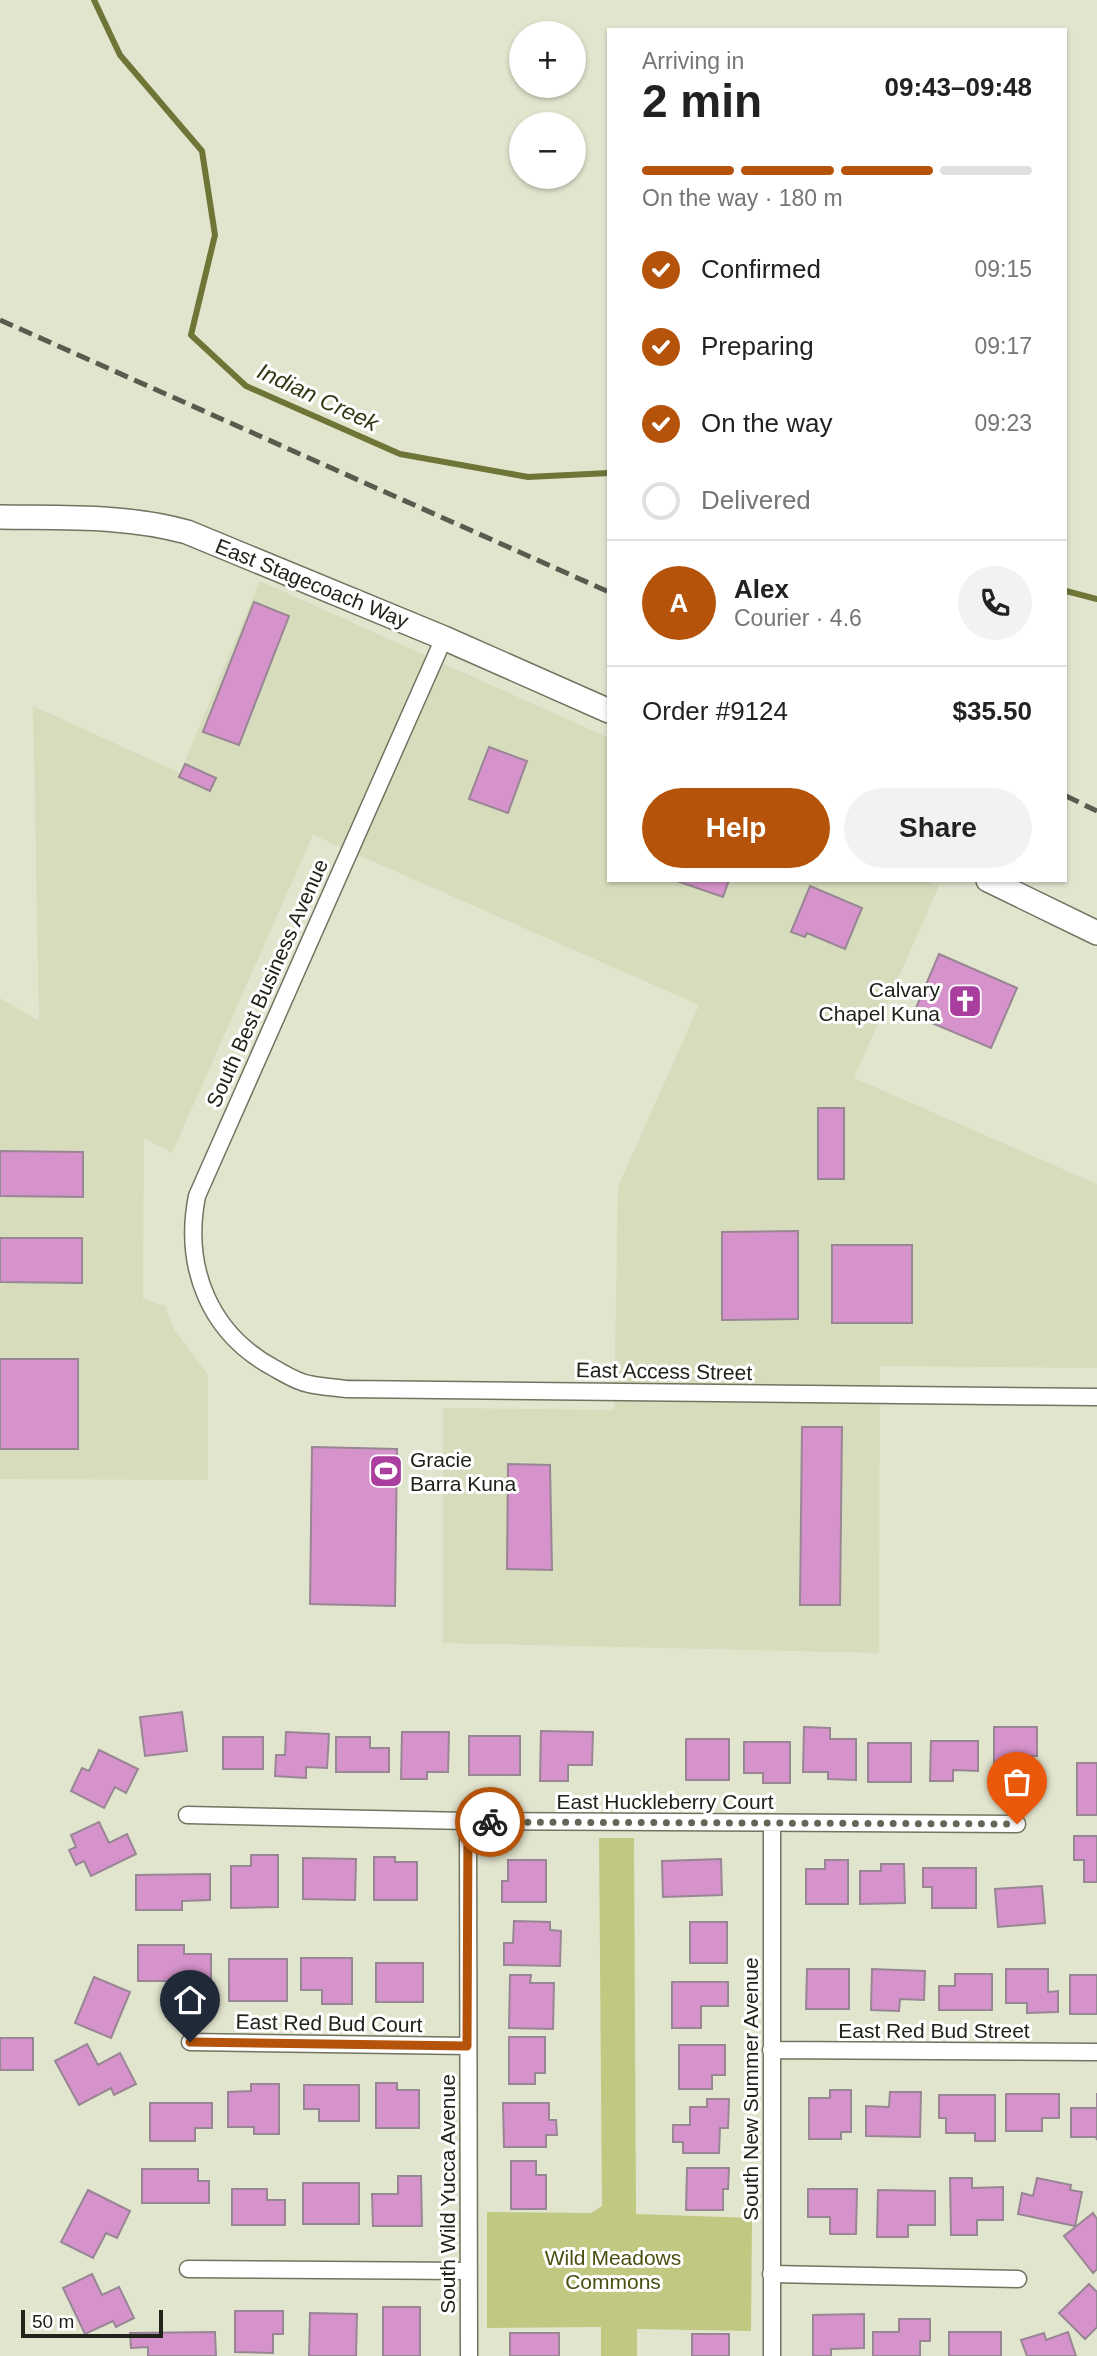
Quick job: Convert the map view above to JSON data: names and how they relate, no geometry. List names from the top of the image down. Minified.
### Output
{"streets":{"street":["East Stagecoach Way","South Best Business Avenue","East Access Street","East Huckleberry Court","East Red Bud Court","East Red Bud Street","South New Summer Avenue","South Wild Yucca Avenue"]},"crossings":[["East Stagecoach Way","South Best Business Avenue"],["South Best Business Avenue","East Access Street"],["East Huckleberry Court","South New Summer Avenue"],["East Huckleberry Court","South Wild Yucca Avenue"],["East Red Bud Court","South Wild Yucca Avenue"],["East Red Bud Street","South New Summer Avenue"]],"water":["Indian Creek"],"parks":["Wild Meadows Commons"],"places":{"church":["Calvary Chapel Kuna"],"sports":["Gracie Barra Kuna"]},"scale_bar":"50 m","page":{"map_buttons":["+","−"],"heading":["2 min","Arriving in","09:43–09:48"],"panel":["Alex","Courier · 4.6","Order #9124","$35.50"],"bar":"On the way · 180 m","list":[["Confirmed","09:15"],["Preparing","09:17"],["On the way","09:23"],"Delivered"],"round":"A","buttons":["Help","Share"],"scale":"50 m"}}
